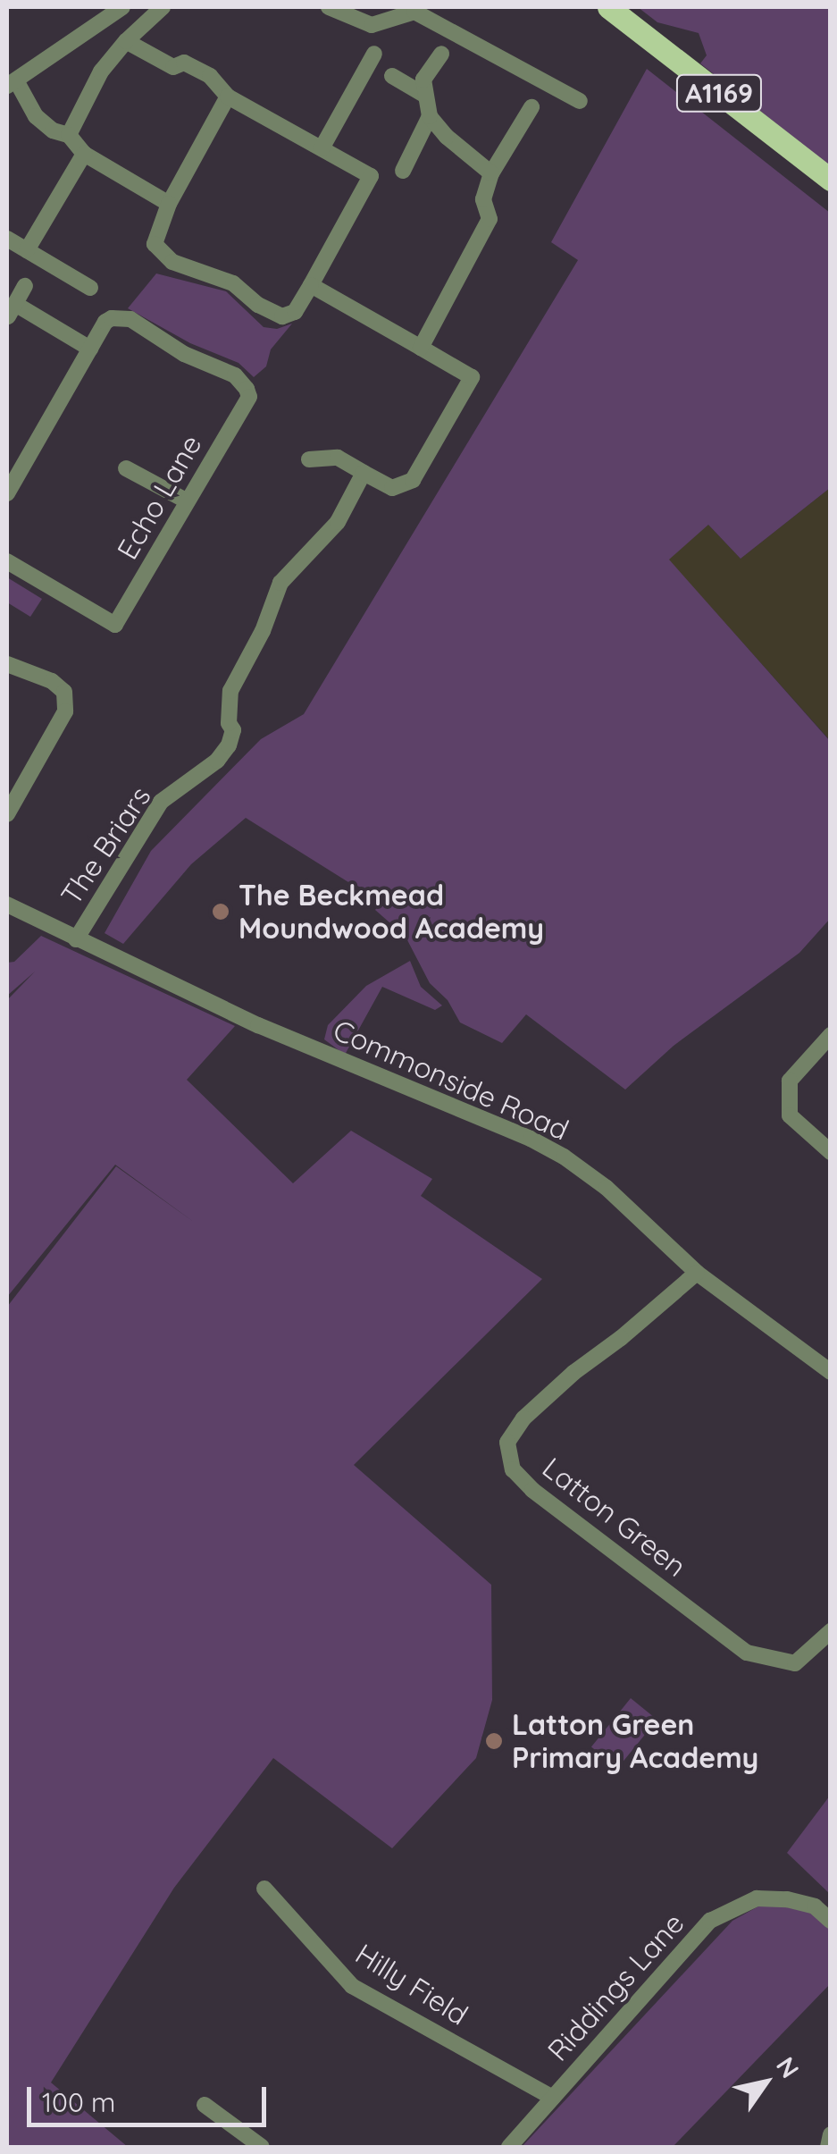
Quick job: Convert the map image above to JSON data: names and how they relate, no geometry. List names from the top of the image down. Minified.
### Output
{"streets":{"main road":["A1169"],"street":["Echo Lane","The Briars","Commonside Road","Latton Green","Hilly Field","Riddings Lane"]},"crossings":[["The Briars","Commonside Road"],["Commonside Road","Latton Green"],["Hilly Field","Riddings Lane"]],"places":["The Beckmead Moundwood Academy","Latton Green Primary Academy"],"scale_bar":"100 m","north":"top right"}
